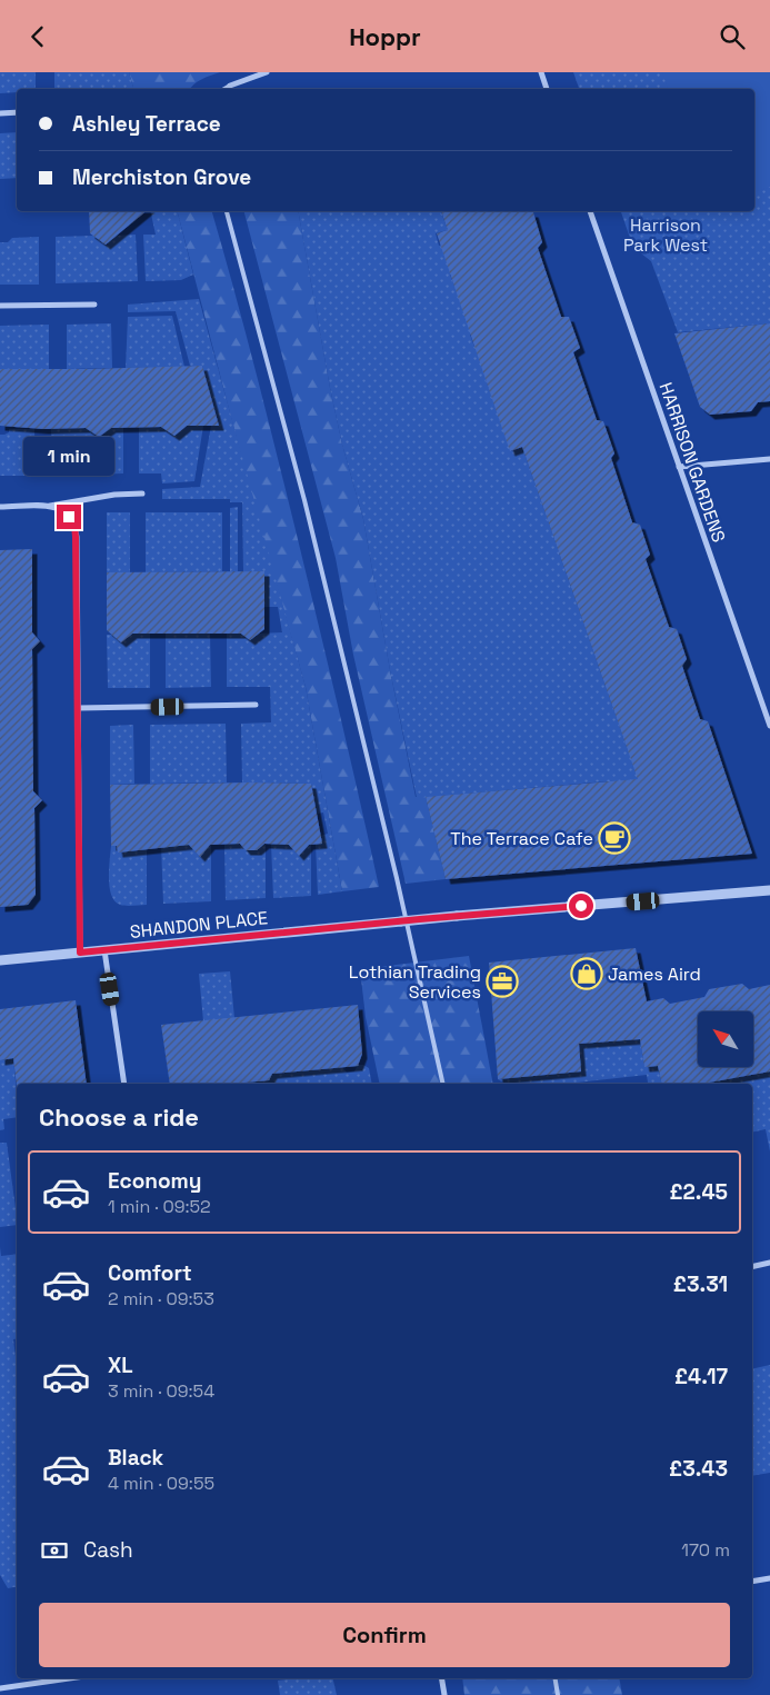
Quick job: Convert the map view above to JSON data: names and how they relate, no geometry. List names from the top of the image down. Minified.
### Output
{"streets":{"street":["HARRISON GARDENS","SHANDON PLACE"]},"parks":["Harrison Park West"],"places":{"cafe":["The Terrace Cafe"],"shop":["James Aird"],"office":["Lothian Trading Services"]},"north":"top left","page":{"header":"Hoppr","banner":["Ashley Terrace","Merchiston Grove"],"bubble":"1 min","heading":"Choose a ride","list":[{"name":"Economy","note":"1 min · 09:52","value":"£2.45"},{"name":"Comfort","note":"2 min · 09:53","value":"£3.31"},{"name":"XL","note":"3 min · 09:54","value":"£4.17"},{"name":"Black","note":"4 min · 09:55","value":"£3.43"}],"pay":["Cash","170 m"],"buttons":"Confirm"}}
